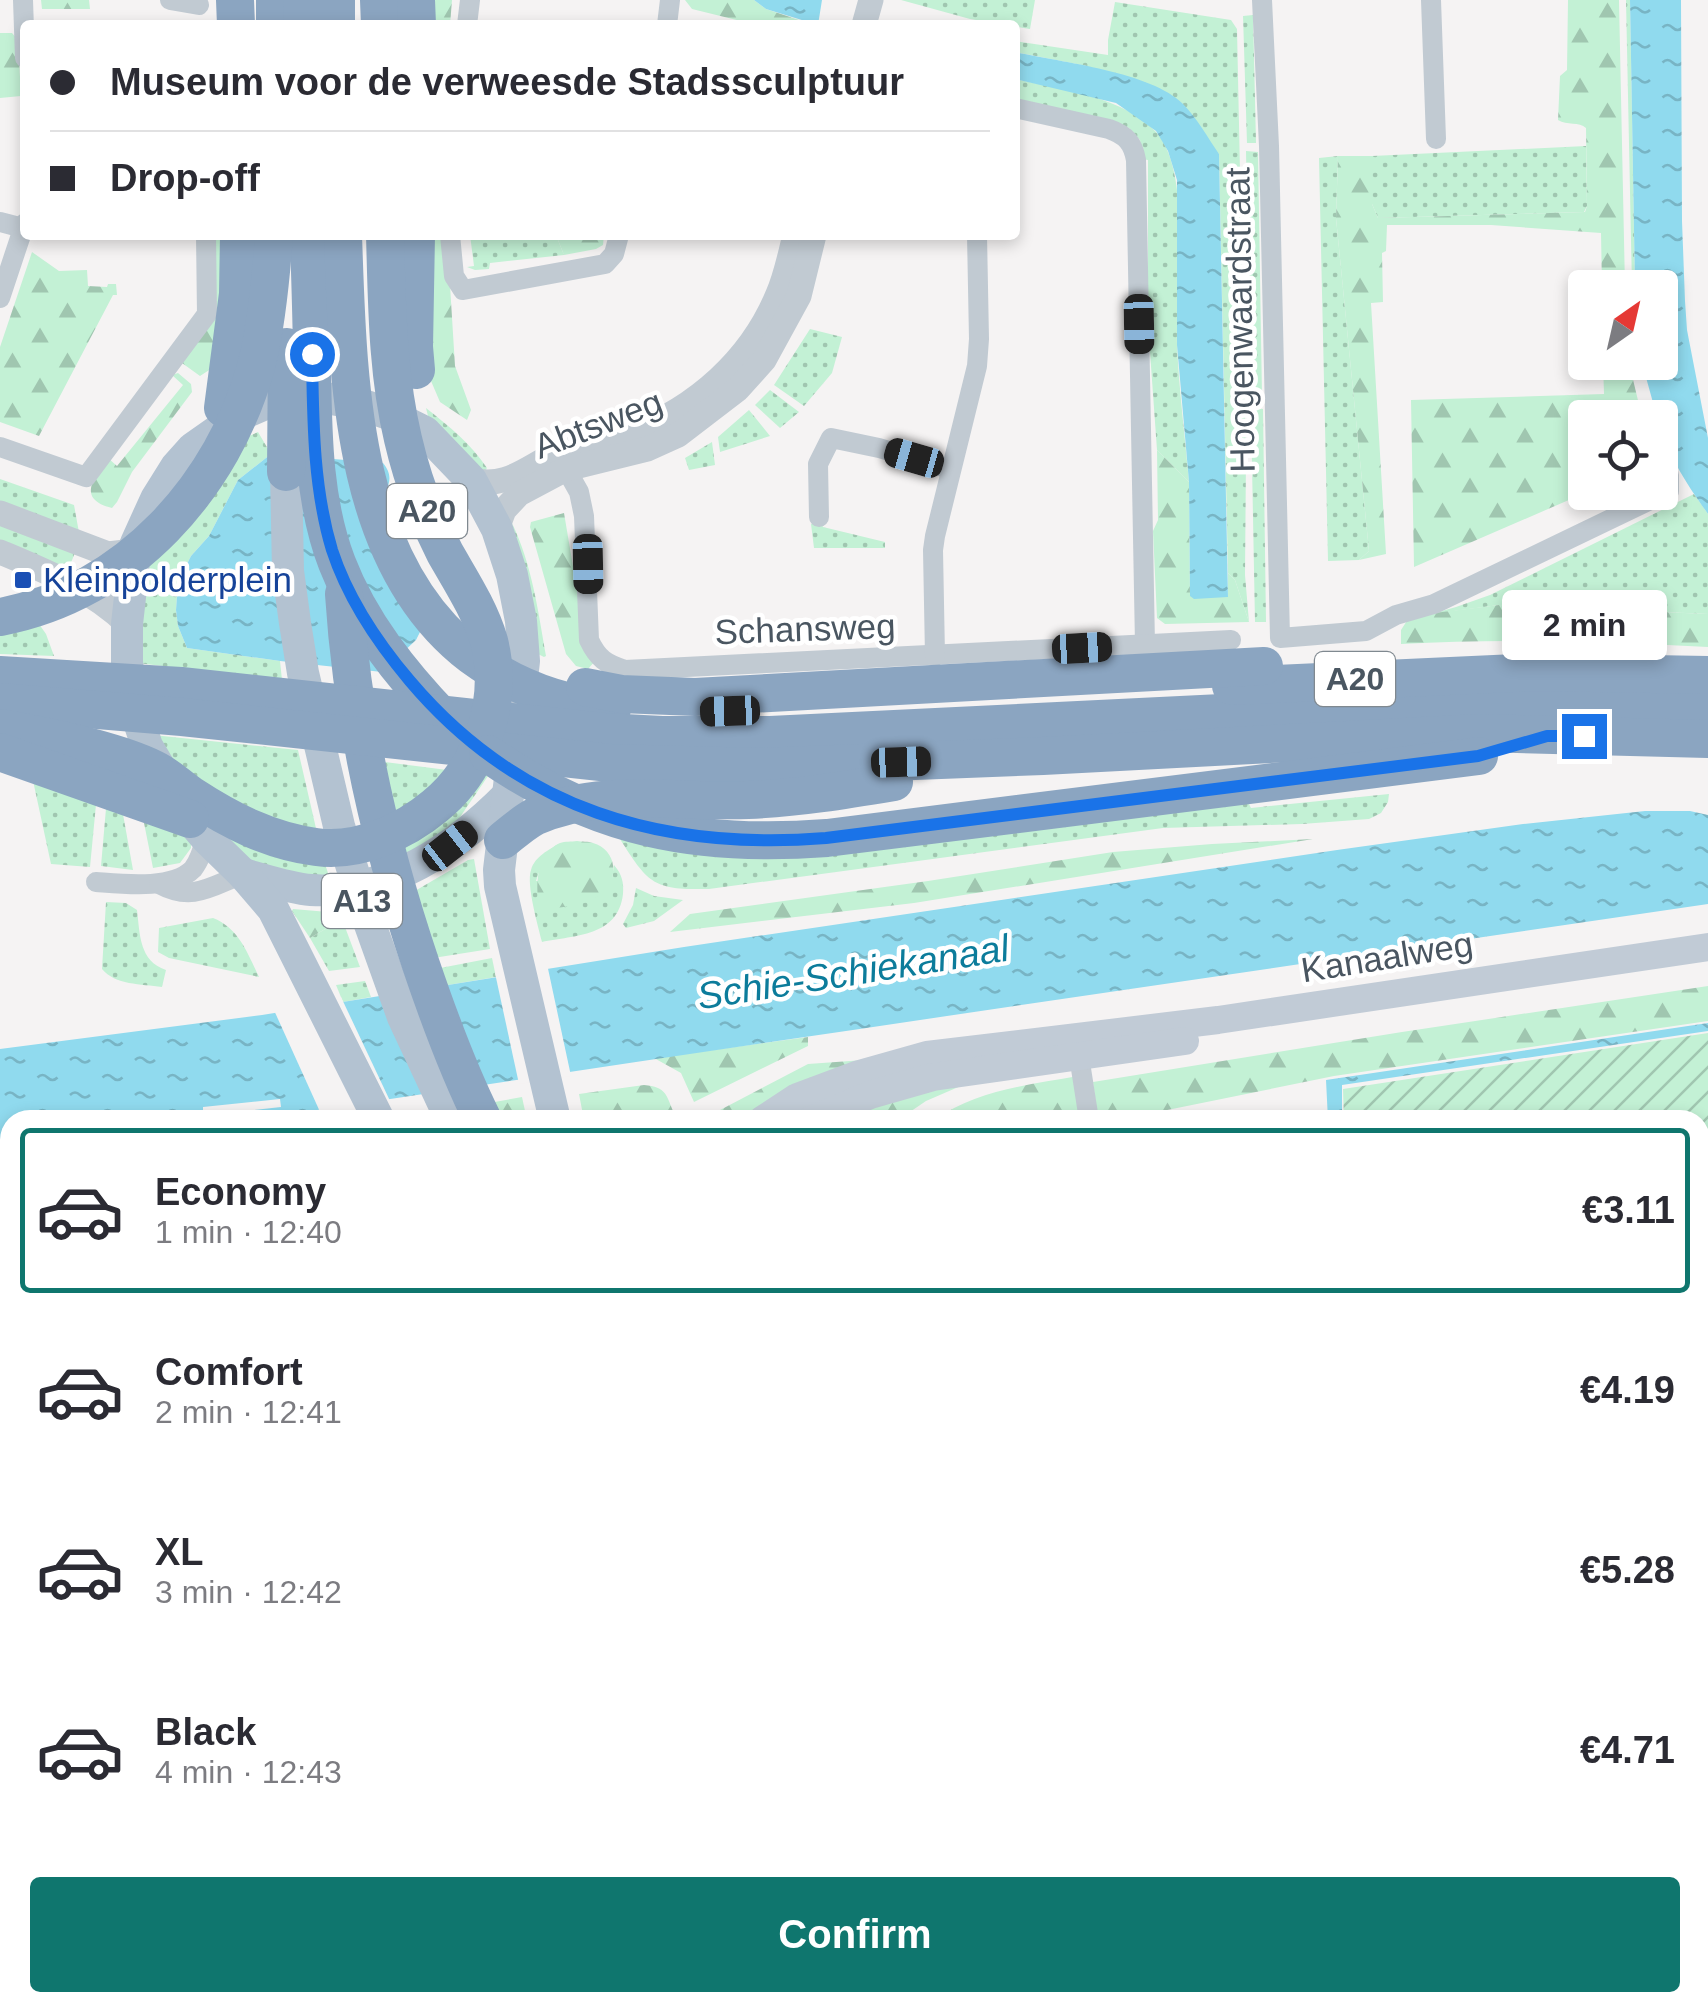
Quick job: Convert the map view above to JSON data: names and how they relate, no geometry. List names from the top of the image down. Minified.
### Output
{"streets":{"highway":["A20","A13"],"main road":["Kanaalweg"],"street":["Hoogenwaardstraat","Abtsweg","Schansweg"]},"crossings":[["Abtsweg","Schansweg"],["A20","A13"]],"water":["Schie-Schiekanaal"],"places":{"transit":["Kleinpolderplein"]},"north":"top right","page":{"banner":["Museum voor de verweesde Stadssculptuur","Drop-off"],"bubble":"2 min","list":[{"name":"Economy","note":"1 min · 12:40","value":"€3.11"},{"name":"Comfort","note":"2 min · 12:41","value":"€4.19"},{"name":"XL","note":"3 min · 12:42","value":"€5.28"},{"name":"Black","note":"4 min · 12:43","value":"€4.71"}],"buttons":"Confirm"}}
